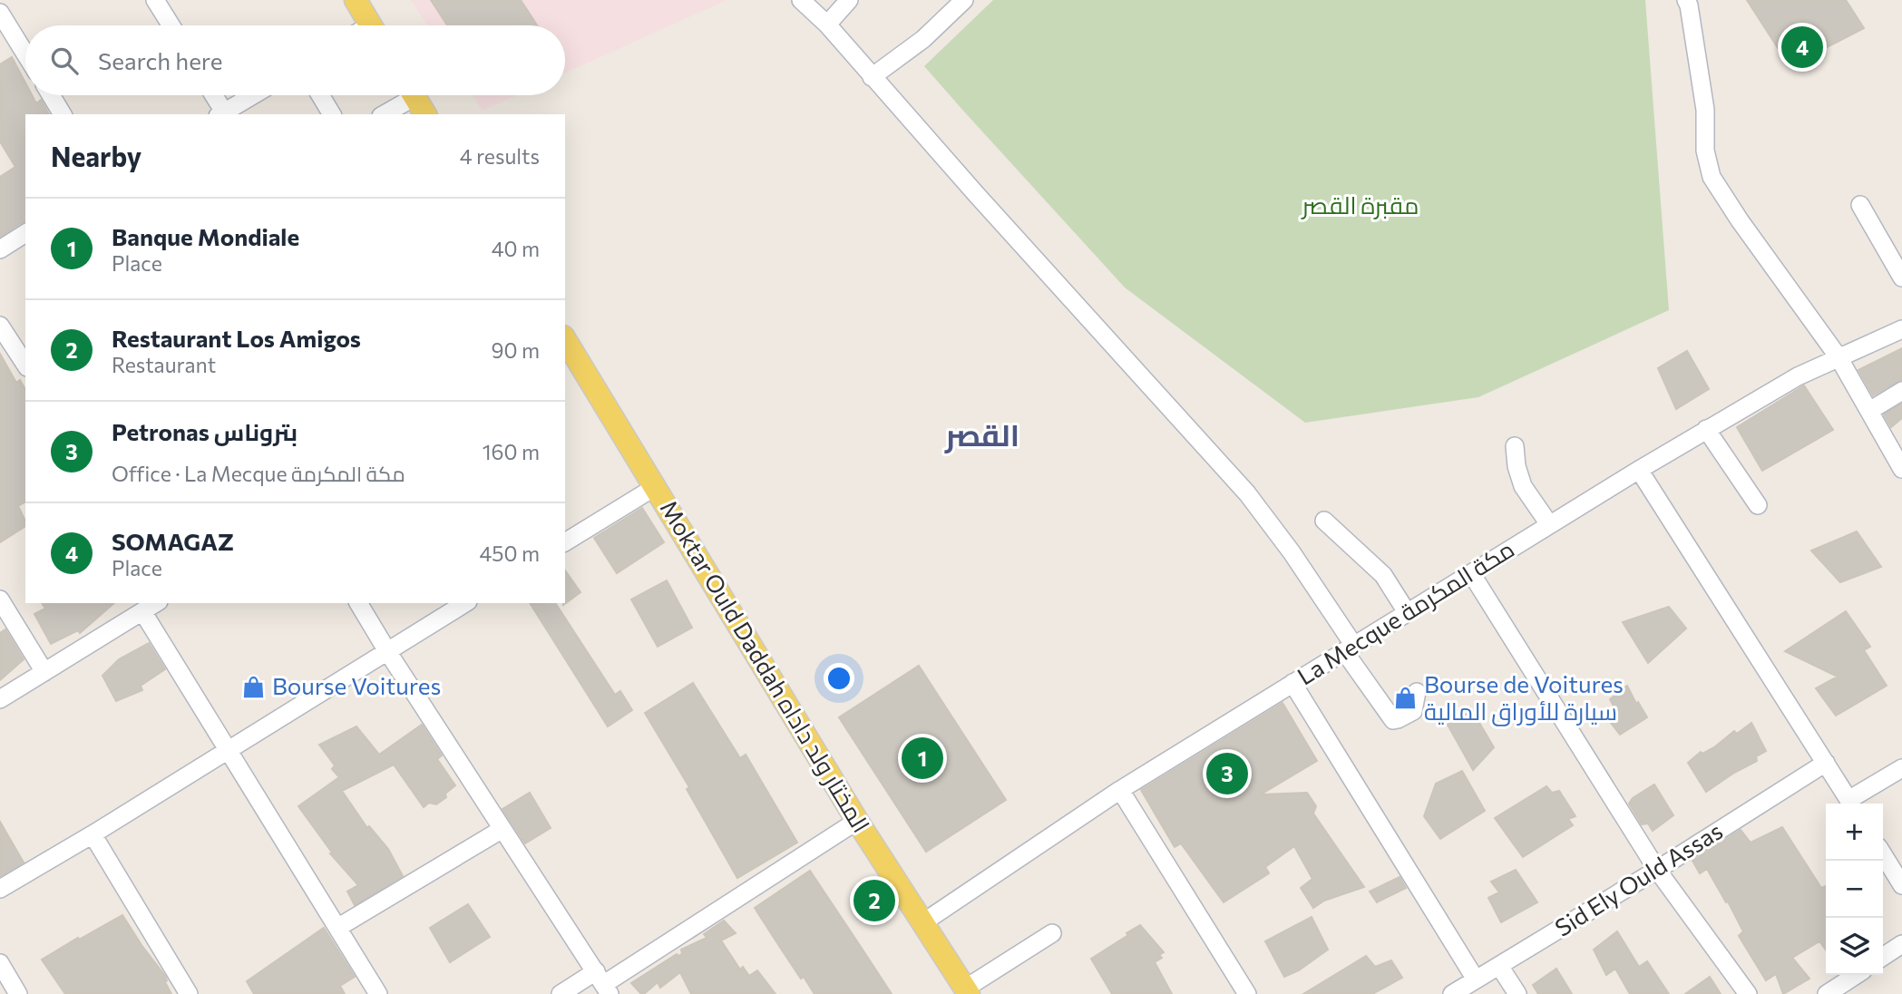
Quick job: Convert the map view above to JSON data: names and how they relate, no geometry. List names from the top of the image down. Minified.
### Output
{"streets":{"main road":["Moktar Ould Daddah المختار ولد داداه"],"street":["La Mecque مكة المكرمة","Sid Ely Ould Assas"]},"crossings":[["La Mecque مكة المكرمة","Moktar Ould Daddah المختار ولد داداه"]],"districts":["القصر"],"parks":["مقبرة القصر"],"places":{"shop":["Bourse Voitures","Bourse de Voitures سيارة للأوراق المالية"]},"page":{"pins":["4","1","3","2"],"search":"Search here","heading":["Nearby","4 results"],"list":[{"mark":"1","name":"Banque Mondiale","note":"Place","value":"40 m"},{"mark":"2","name":"Restaurant Los Amigos","note":"Restaurant","value":"90 m"},{"mark":"3","name":"Petronas بتروناس","note":"Office · La Mecque مكة المكرمة","value":"160 m"},{"mark":"4","name":"SOMAGAZ","note":"Place","value":"450 m"}],"map_buttons":["+","−"]}}
